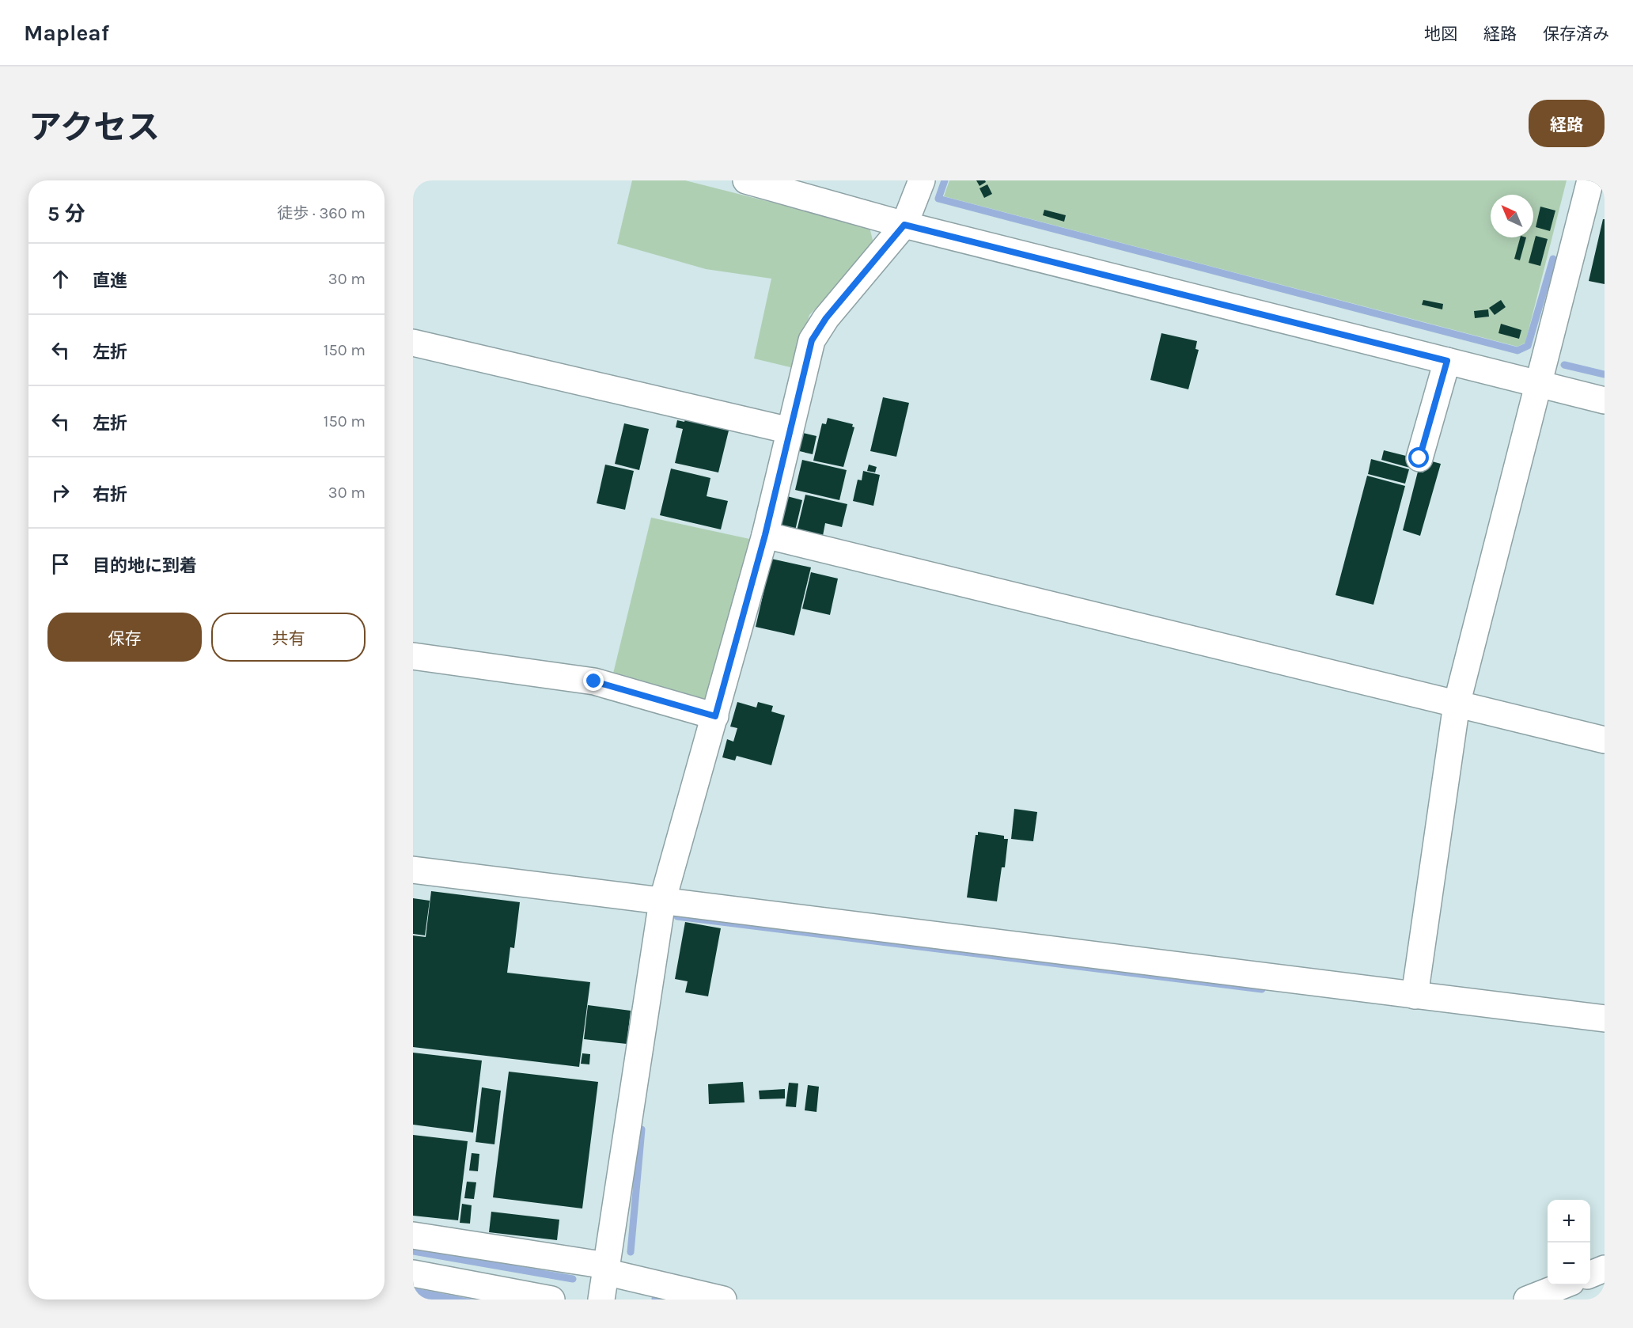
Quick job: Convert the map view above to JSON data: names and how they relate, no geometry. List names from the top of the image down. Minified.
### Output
{"north":"top left","page":{"header":"Mapleaf","nav":["地図","経路","保存済み"],"title":"アクセス","buttons":["経路",["保存","共有"]],"heading":["5 分","徒歩 · 360 m"],"list":[["直進","30 m"],["左折","150 m"],["左折","150 m"],["右折","30 m"],"目的地に到着"],"map_buttons":["+","−"]}}
